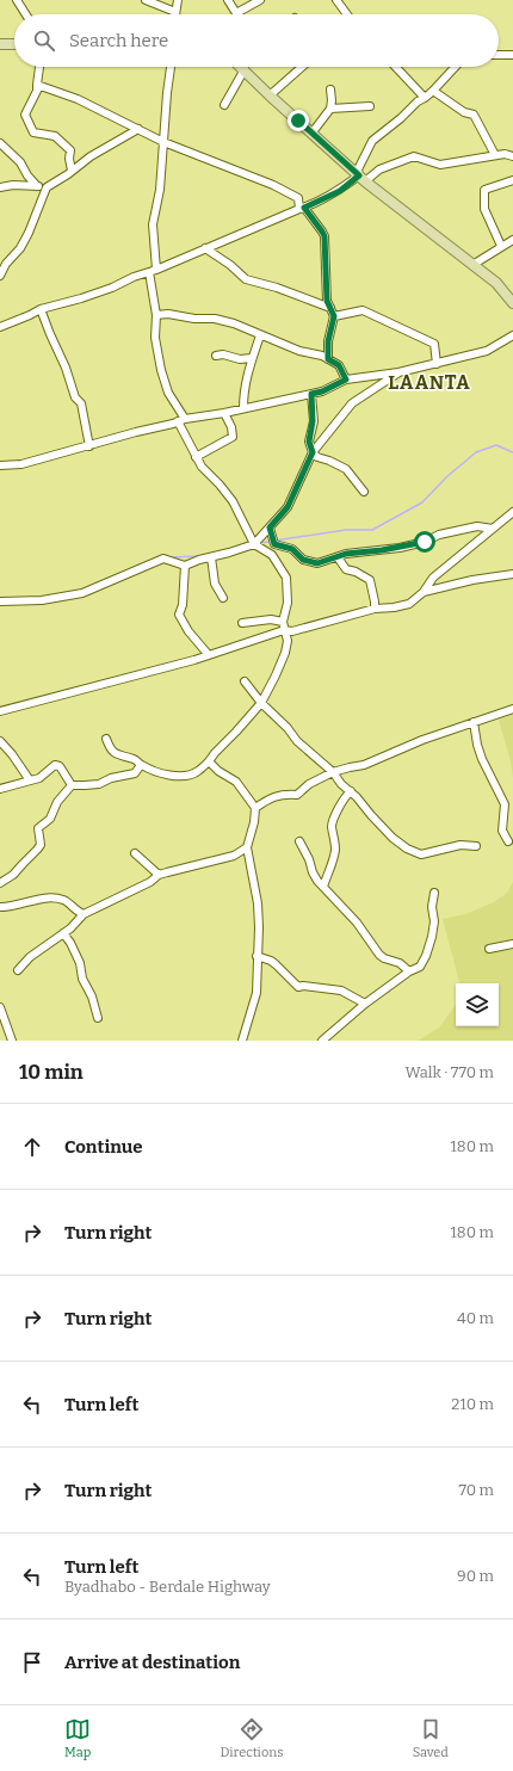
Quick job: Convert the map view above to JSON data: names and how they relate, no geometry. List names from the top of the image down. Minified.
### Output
{"districts":["LAANTA"],"page":{"search":"Search here","heading":["10 min","Walk · 770 m"],"list":[["Continue","180 m"],["Turn right","180 m"],["Turn right","40 m"],["Turn left","210 m"],["Turn right","70 m"],["Turn left","Byadhabo - Berdale Highway","90 m"],"Arrive at destination"],"nav":["Map","Directions","Saved"]}}
